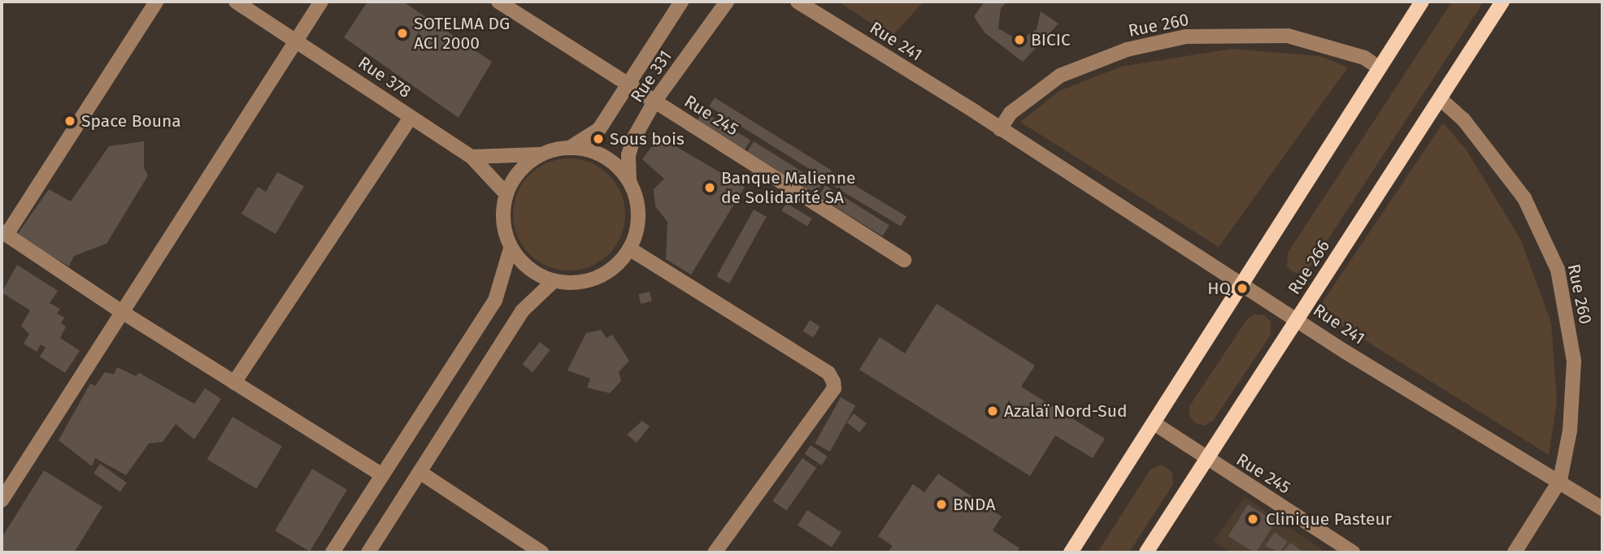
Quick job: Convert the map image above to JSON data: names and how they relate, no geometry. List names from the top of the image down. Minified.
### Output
{"streets":{"main road":["Rue 266"],"street":["Rue 260","Rue 241","Rue 331","Rue 378","Rue 245"]},"crossings":[["Rue 260","Rue 241"],["Rue 260","Rue 266"],["Rue 241","Rue 266"],["Rue 331","Rue 378"],["Rue 331","Rue 245"],["Rue 245","Rue 266"]],"places":["SOTELMA DG ACI 2000","BICIC","Space Bouna","Sous bois","Banque Malienne de Solidarité SA","HQ","Azalaï Nord-Sud","BNDA","Clinique Pasteur"]}
